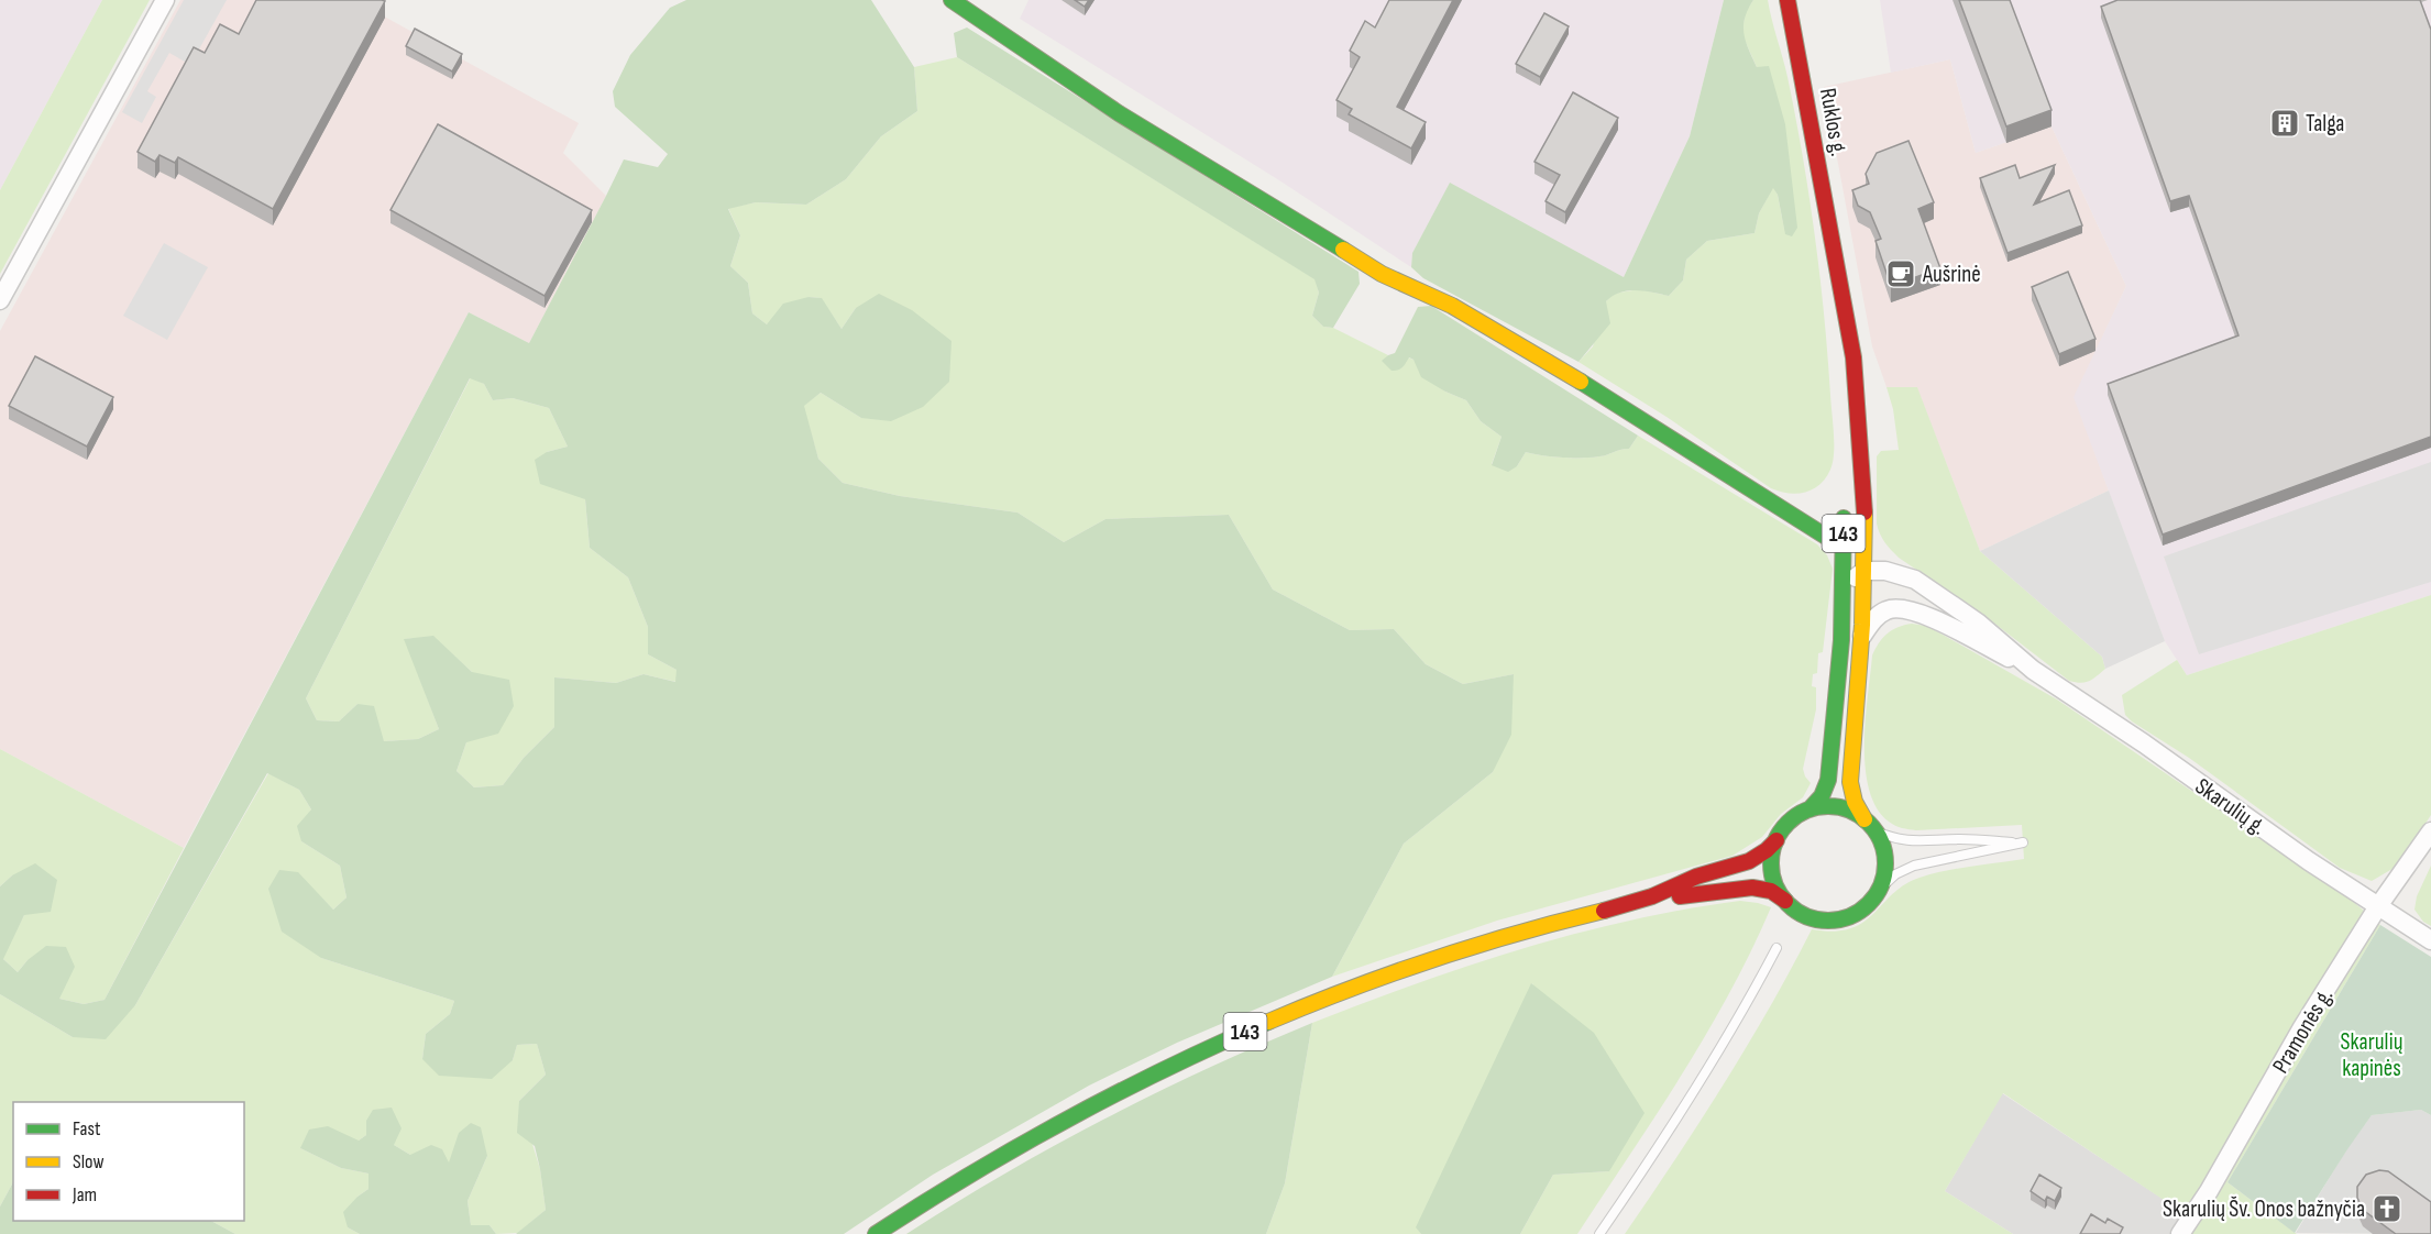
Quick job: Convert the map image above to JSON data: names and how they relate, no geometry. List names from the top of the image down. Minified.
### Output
{"streets":{"main road":["Ruklos g.","143"],"street":["Skarulių g.","Pramonės g."]},"crossings":[["Ruklos g.","143"],["143","Skarulių g."],["Skarulių g.","Pramonės g."]],"parks":["Skarulių kapinės"],"places":{"building":["Talga"],"cafe":["Aušrinė"],"church":["Skarulių Šv. Onos bažnyčia"]},"legend":["Fast","Slow","Jam"]}
